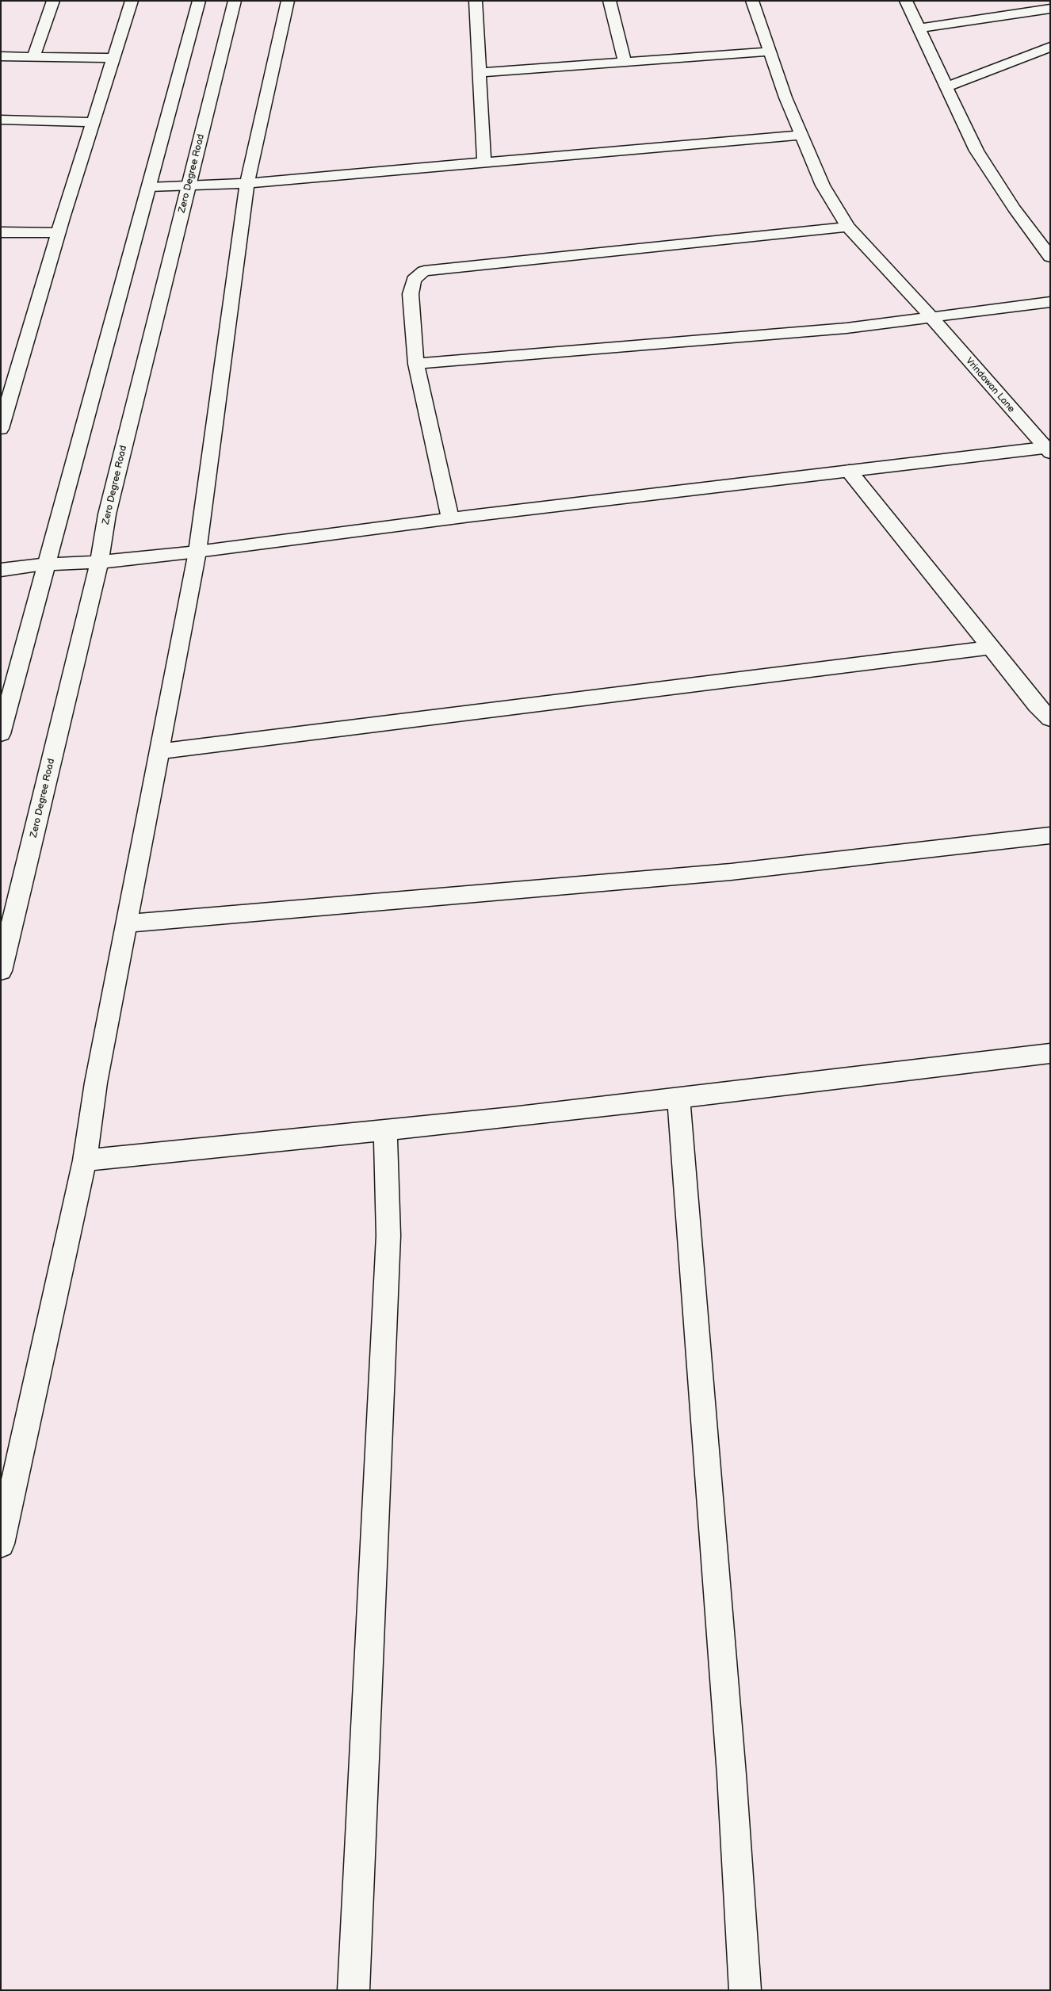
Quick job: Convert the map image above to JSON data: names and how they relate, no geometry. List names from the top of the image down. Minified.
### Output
{"streets":{"street":["Zero Degree Road","Vrindawan Lane"]}}
